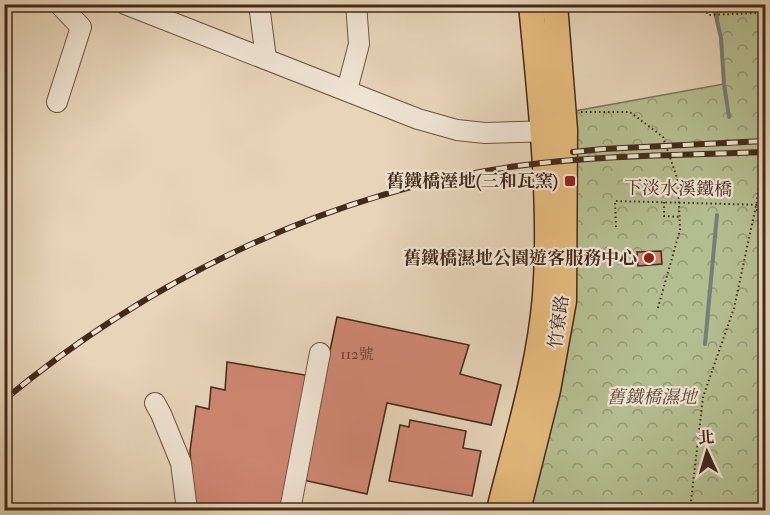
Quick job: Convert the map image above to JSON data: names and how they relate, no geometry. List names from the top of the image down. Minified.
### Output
{"streets":{"main road":["竹寮路"],"path":["下淡水溪鐵橋"]},"parks":["舊鐵橋濕地"],"places":{"transit":["舊鐵橋溼地(三和瓦窯)"],"other":["舊鐵橋濕地公園遊客服務中心"]},"house_numbers":["112號"],"north":"top"}
